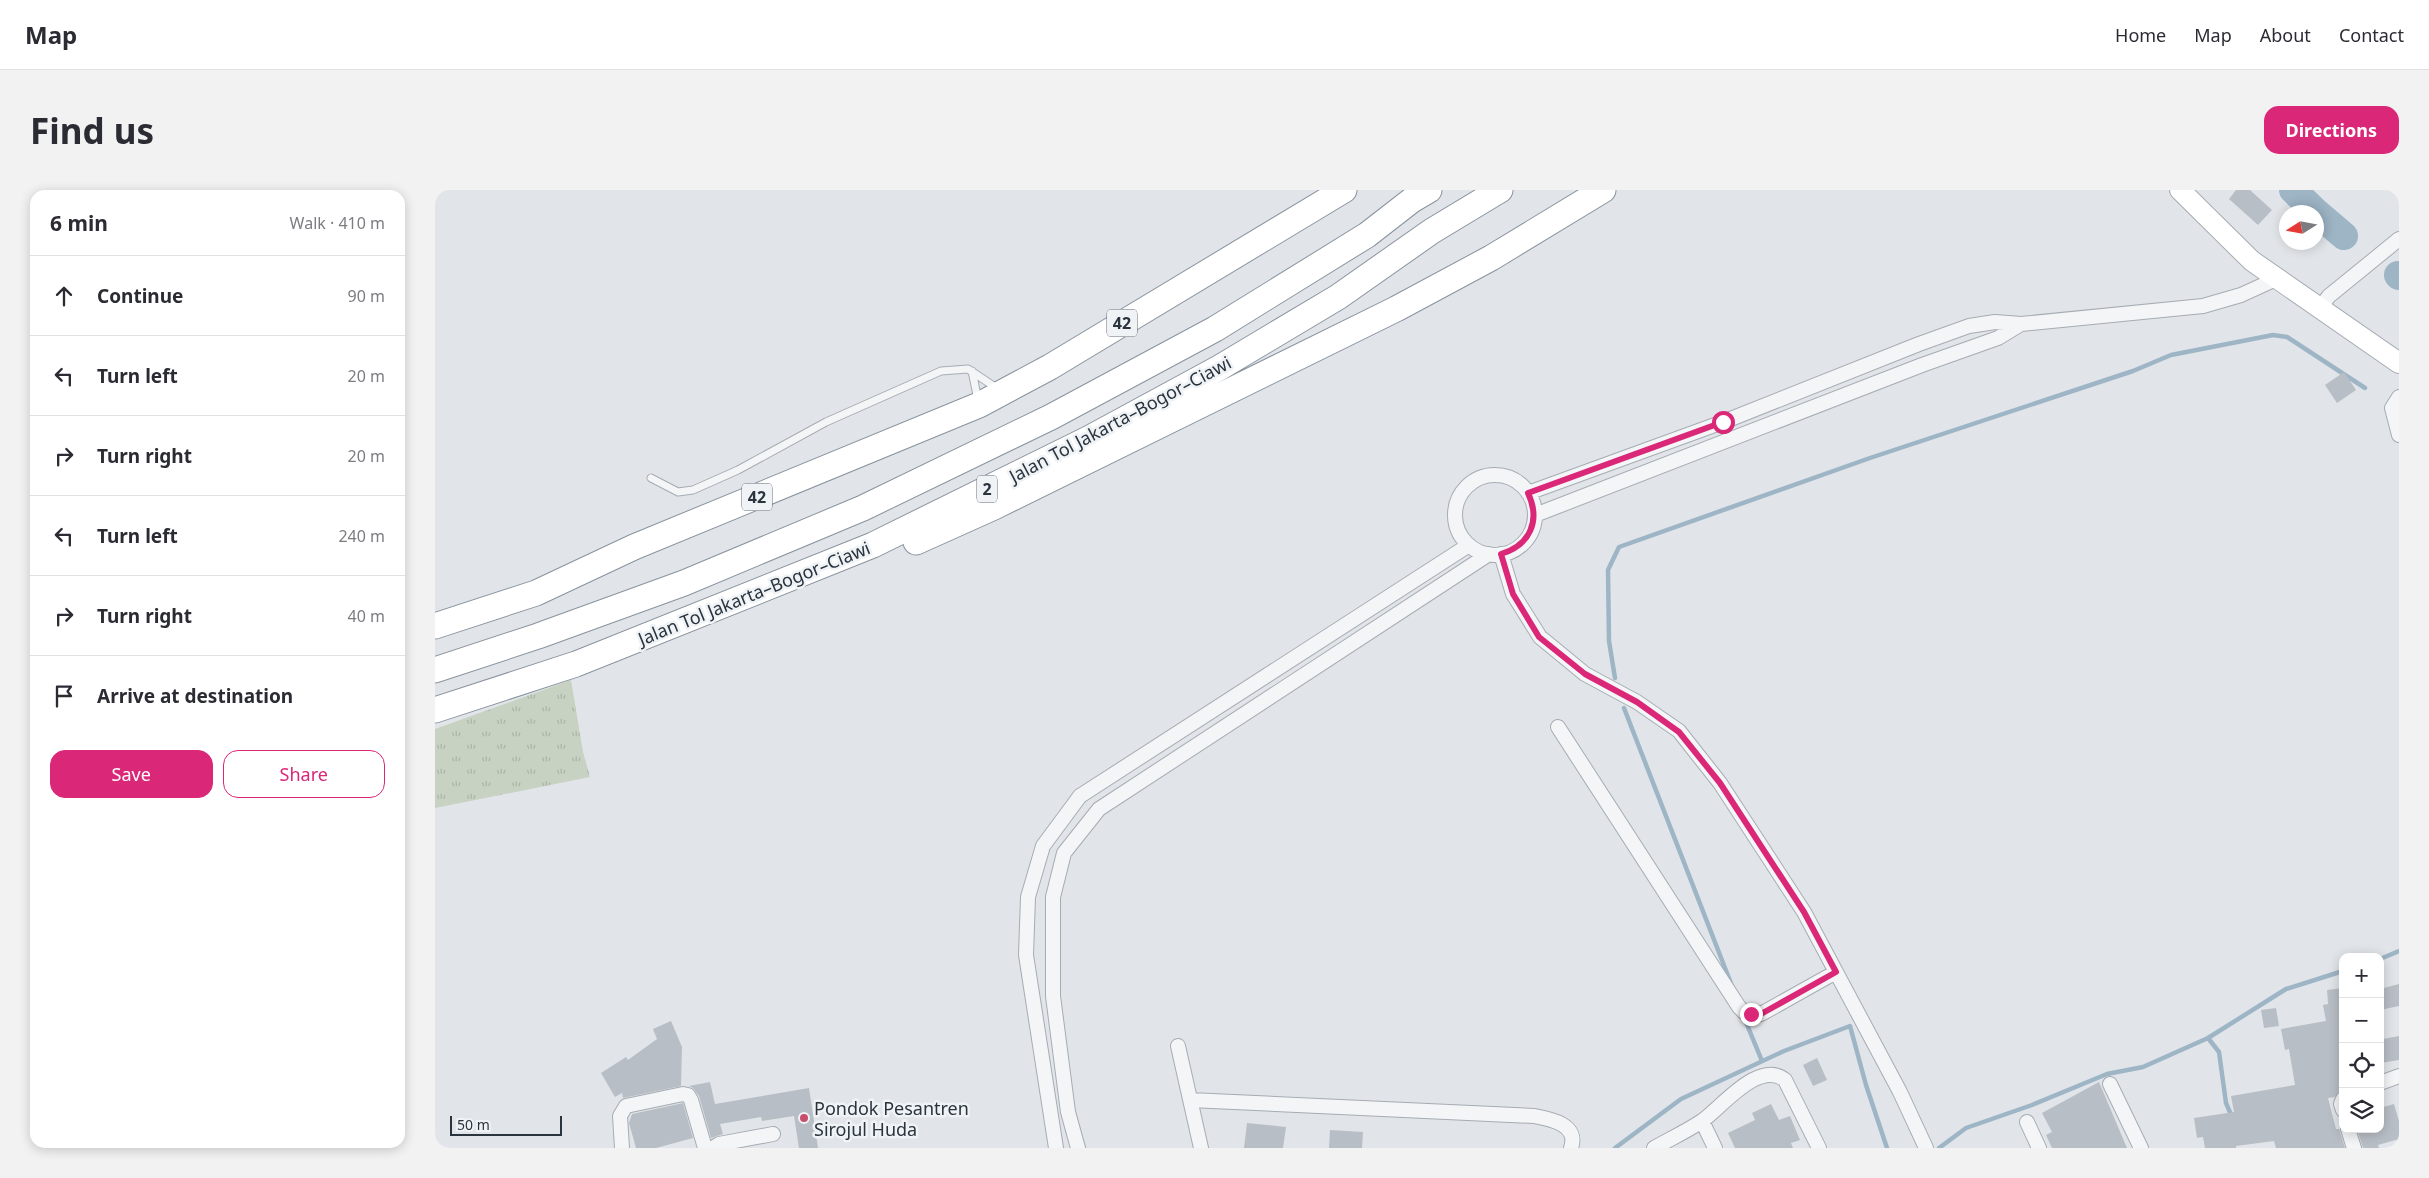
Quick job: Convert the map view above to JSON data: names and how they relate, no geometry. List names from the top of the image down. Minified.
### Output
{"streets":{"highway":["42","Jalan Tol Jakarta–Bogor–Ciawi","2"]},"places":["Pondok Pesantren Sirojul Huda"],"scale_bar":"50 m","north":"left","page":{"header":"Map","nav":["Home","Map","About","Contact"],"buttons":["Directions",["Save","Share"]],"title":"Find us","heading":["6 min","Walk · 410 m"],"list":[["Continue","90 m"],["Turn left","20 m"],["Turn right","20 m"],["Turn left","240 m"],["Turn right","40 m"],"Arrive at destination"],"map_buttons":["+","−"],"scale":"50 m"}}
